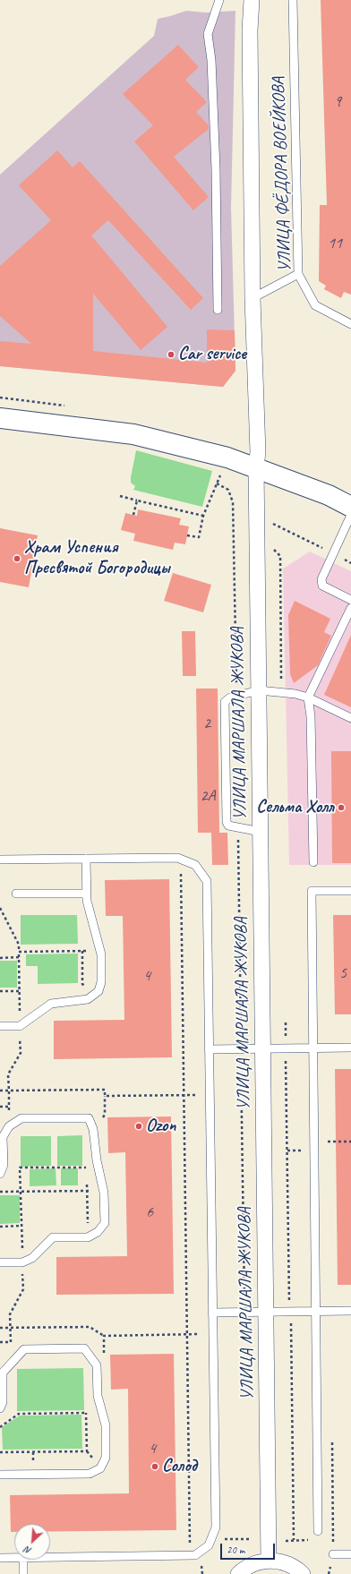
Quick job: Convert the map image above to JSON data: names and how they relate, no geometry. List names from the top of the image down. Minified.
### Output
{"streets":{"street":["УЛИЦА МАРШАЛА ЖУКОВА"],"lane":["УЛИЦА ФЁДОРА ВОЕЙКОВА"]},"places":["Car service","Храм Успения Пресвятой Богородицы","Сельма Холл","Ozon","Солод"],"house_numbers":["9","11","2","2А","5","4","6","4"],"scale_bar":"20 m","north":"bottom left"}
